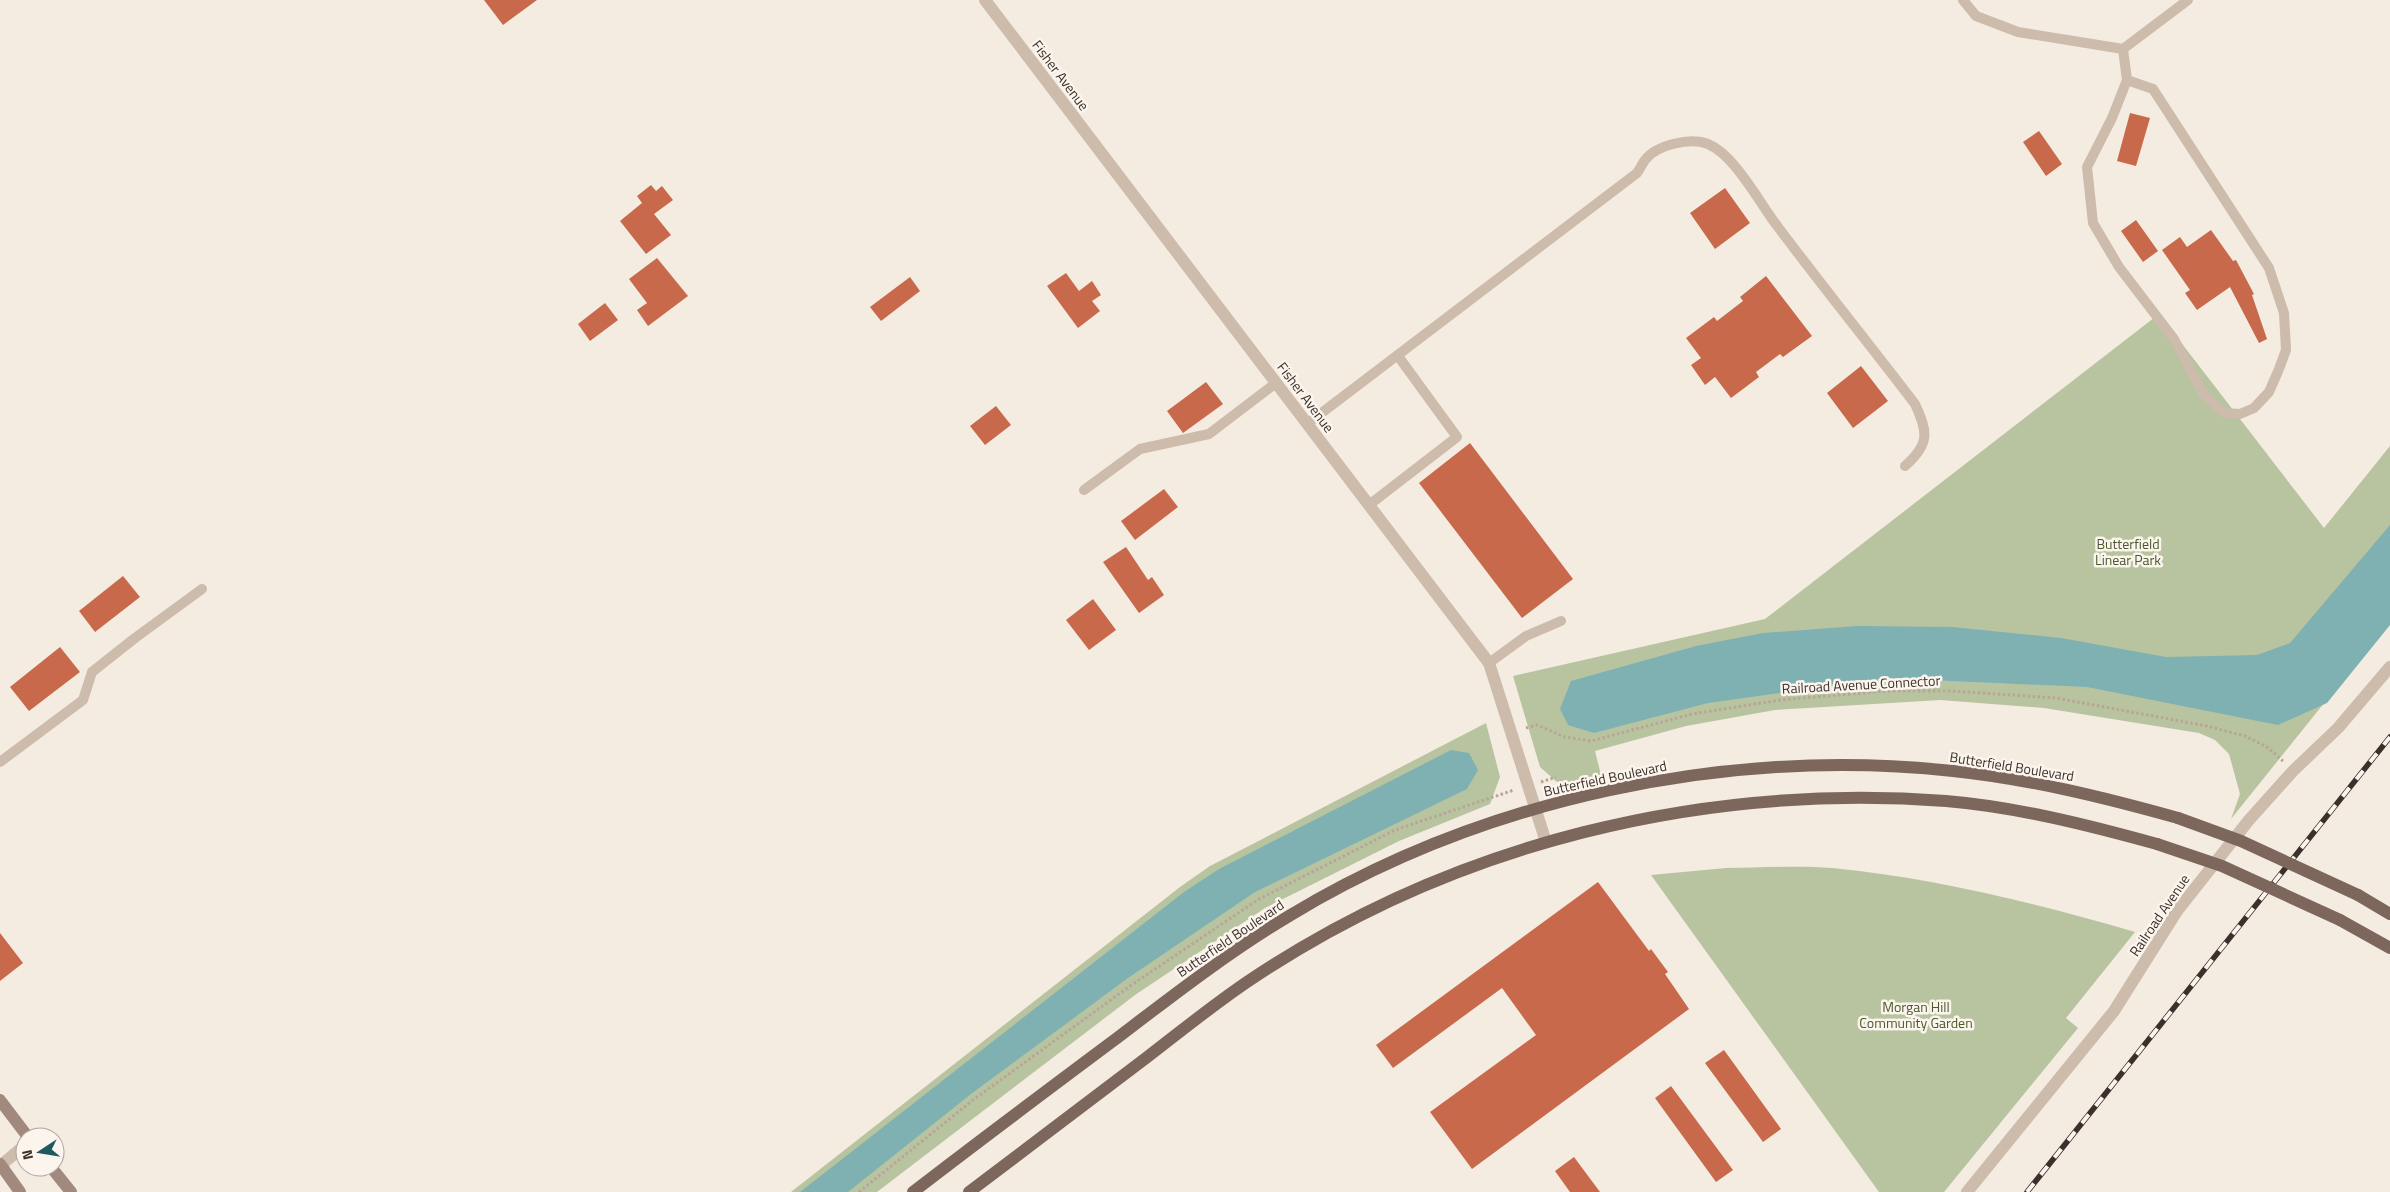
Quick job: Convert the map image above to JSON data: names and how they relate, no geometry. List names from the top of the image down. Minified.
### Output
{"streets":{"main road":["Butterfield Boulevard"],"street":["Fisher Avenue","Railroad Avenue"],"path":["Railroad Avenue Connector"]},"crossings":[["Fisher Avenue","Railroad Avenue Connector"],["Fisher Avenue","Butterfield Boulevard"],["Railroad Avenue Connector","Railroad Avenue"]],"parks":["Butterfield Linear Park","Morgan Hill Community Garden"],"north":"left"}
